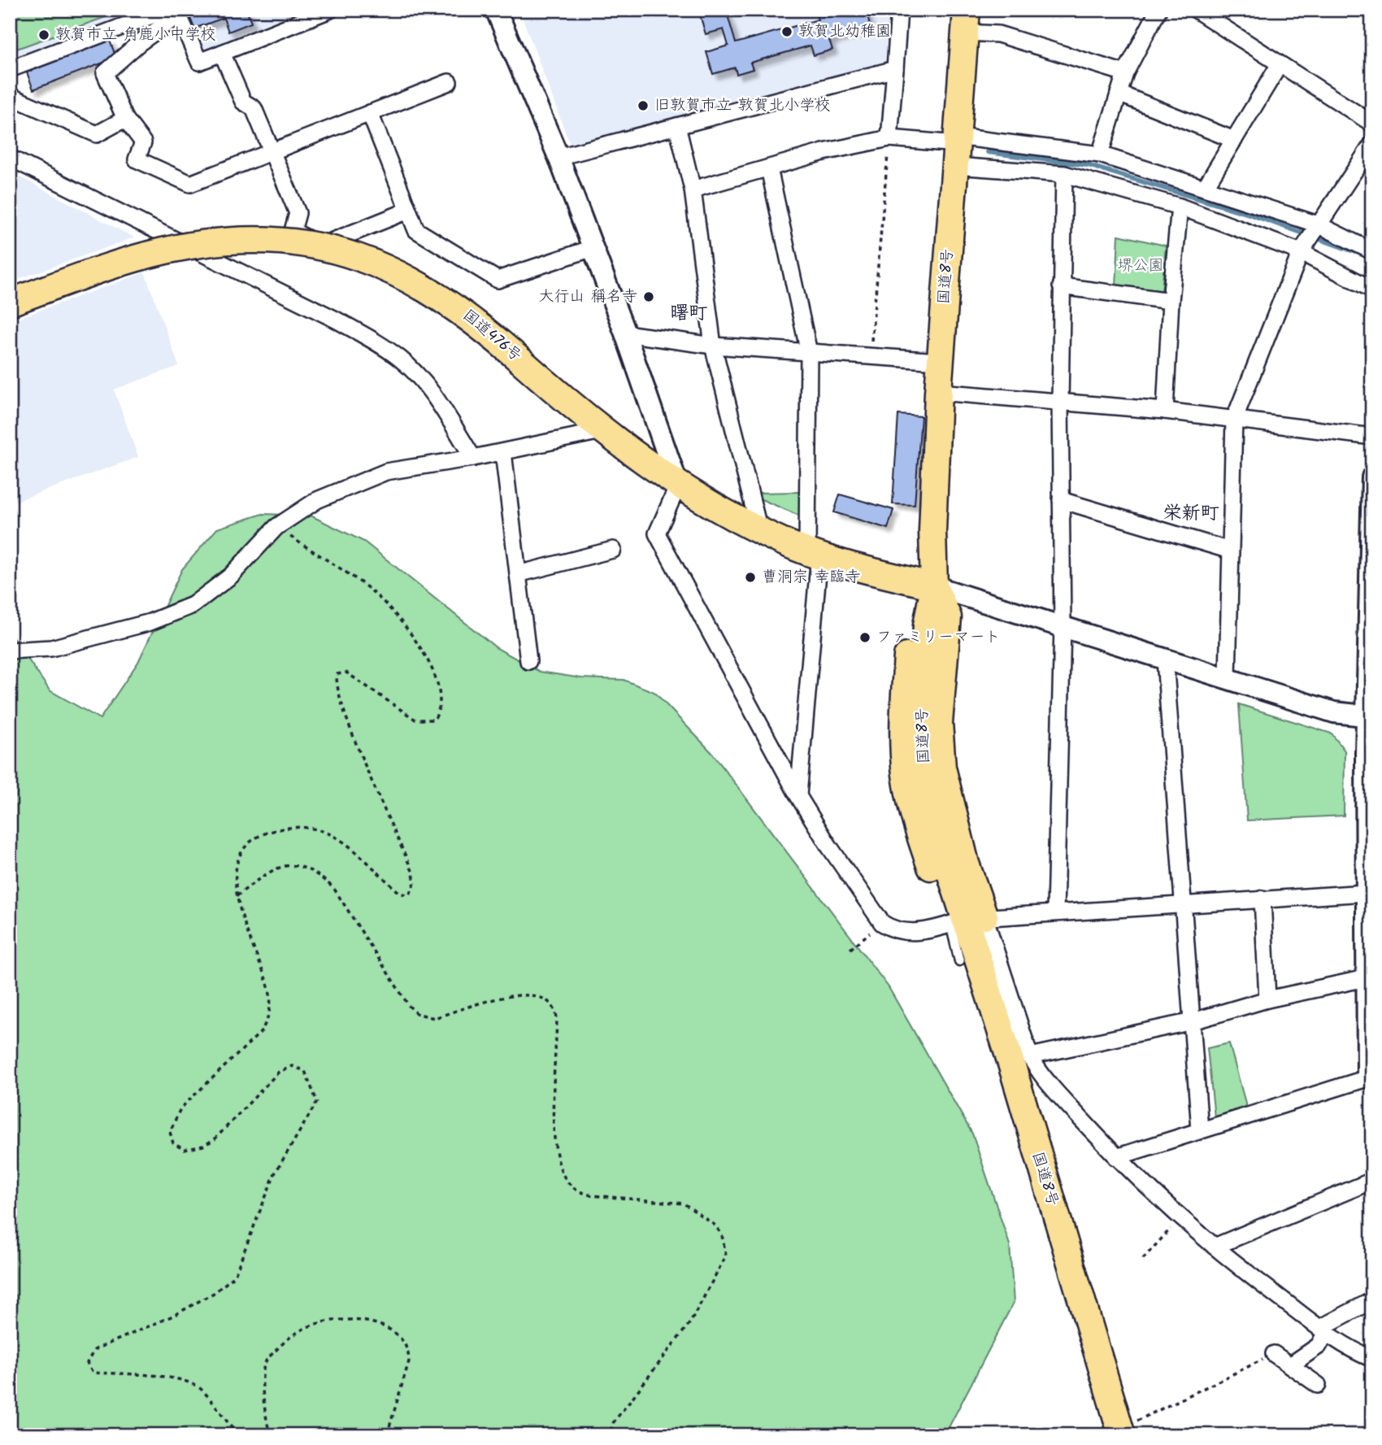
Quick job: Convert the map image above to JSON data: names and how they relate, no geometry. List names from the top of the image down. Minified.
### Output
{"streets":{"highway":["国道8号","国道476号"]},"crossings":[["国道8号","国道476号"]],"districts":["曙町","栄新町"],"parks":["堺公園"],"places":["敦賀北幼稚園","敦賀市立 角鹿小中学校","旧敦賀市立 敦賀北小学校","大行山 稱名寺","曹洞宗 幸臨寺","ファミリーマート"]}
